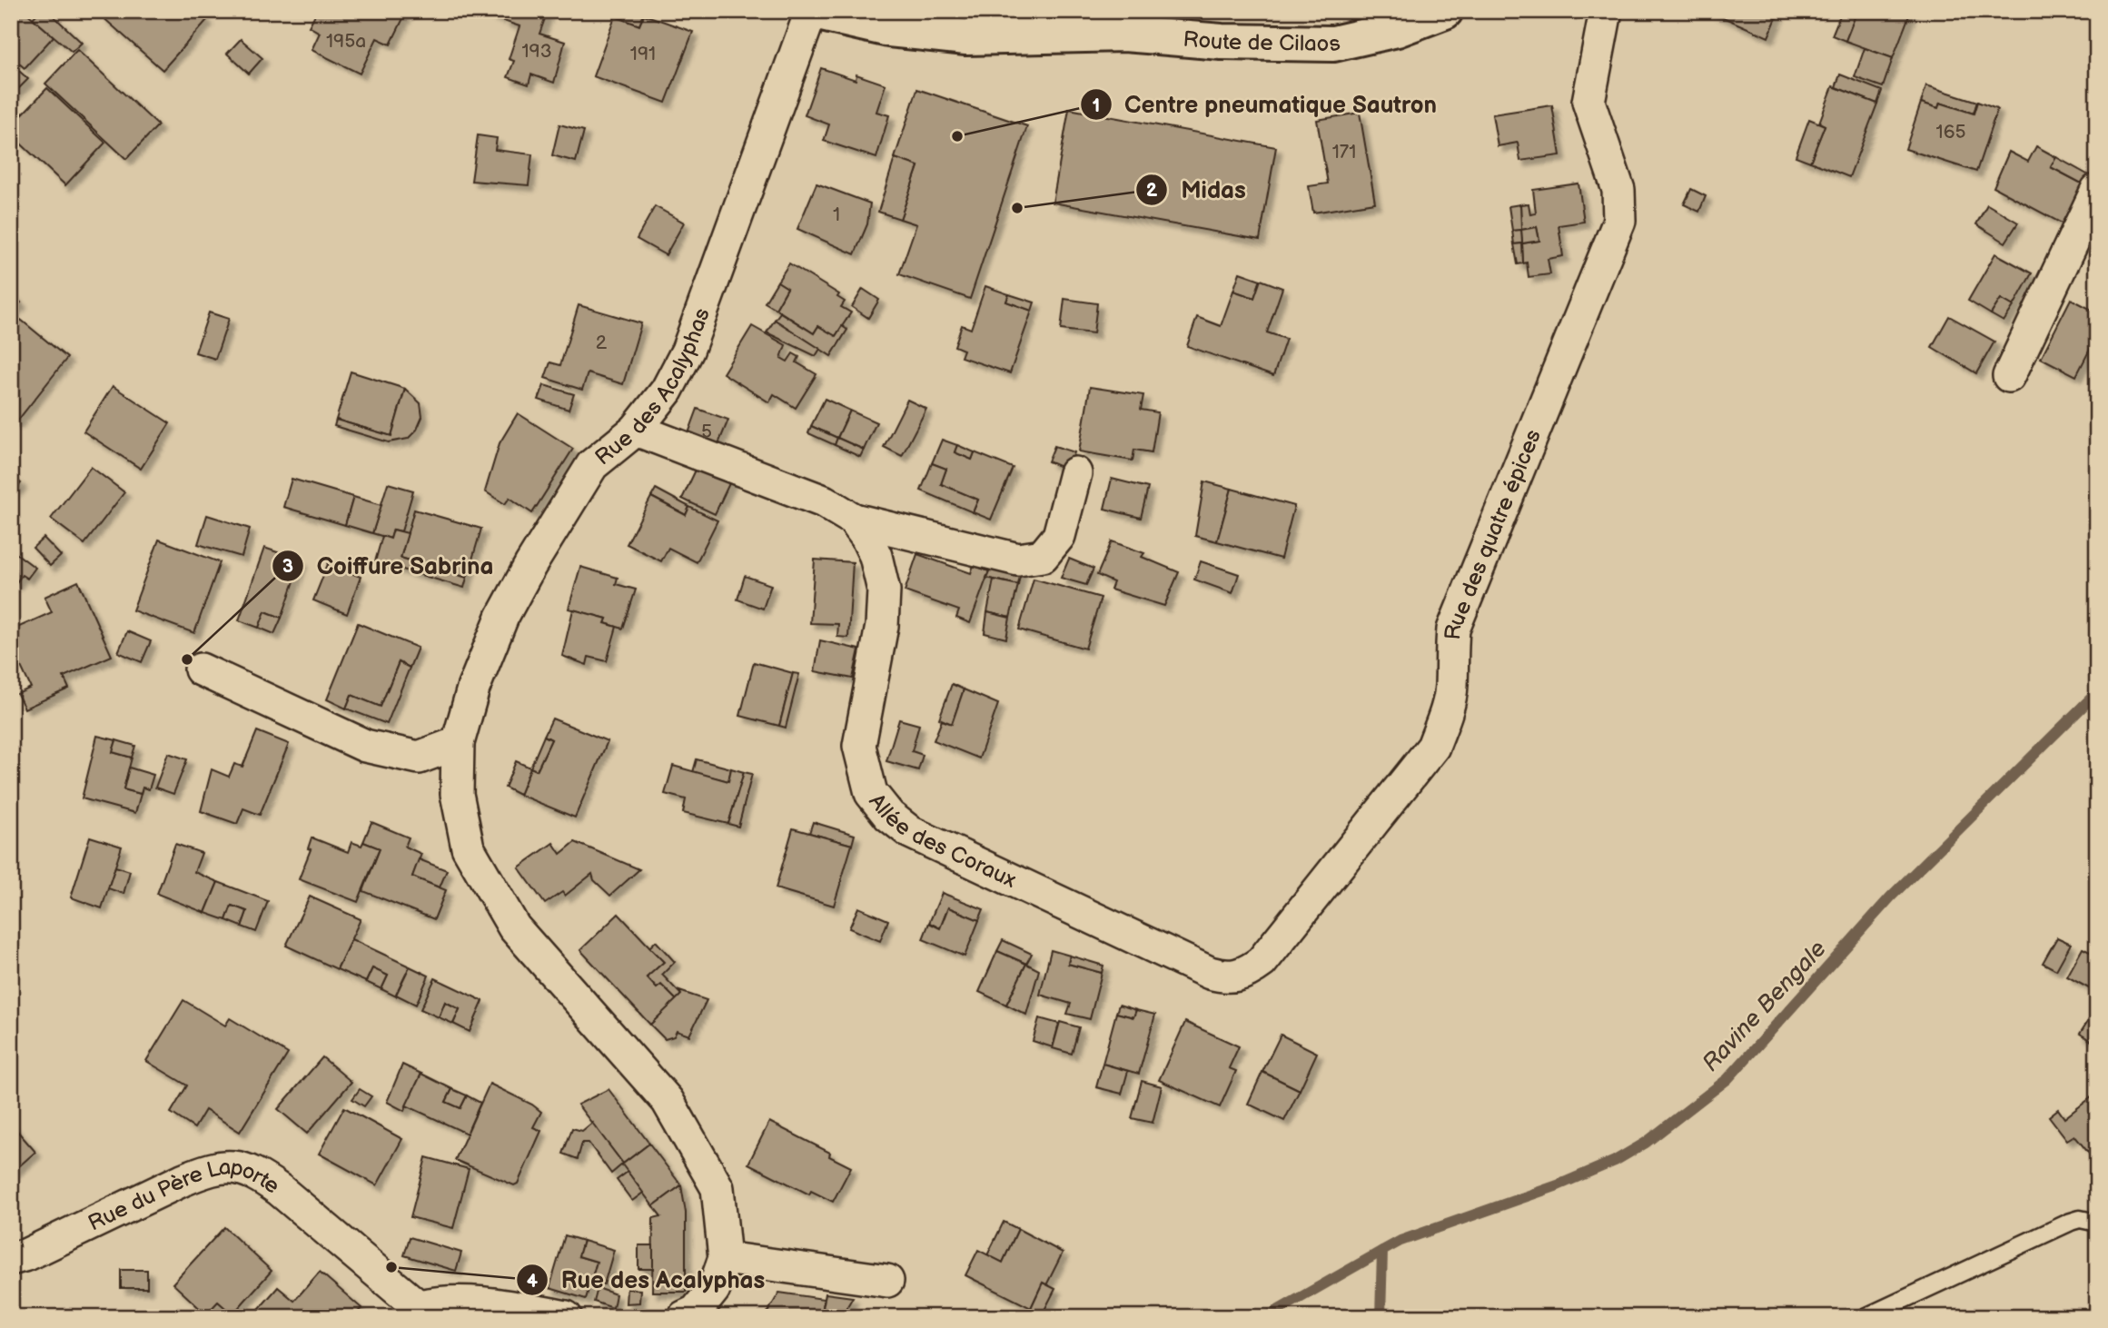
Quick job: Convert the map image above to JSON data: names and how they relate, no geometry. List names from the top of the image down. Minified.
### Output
{"streets":{"main road":["Route de Cilaos"],"street":["Rue des Acalyphas","Rue des quatre épices","Allée des Coraux","Rue du Père Laporte"]},"crossings":[["Route de Cilaos","Rue des Acalyphas"],["Rue des Acalyphas","Allée des Coraux"],["Rue des quatre épices","Allée des Coraux"]],"water":["Ravine Bengale"],"places":["Centre pneumatique Sautron","Midas","Coiffure Sabrina","Rue des Acalyphas"],"house_numbers":["195a","193","191","165","171","1","2","5"]}
